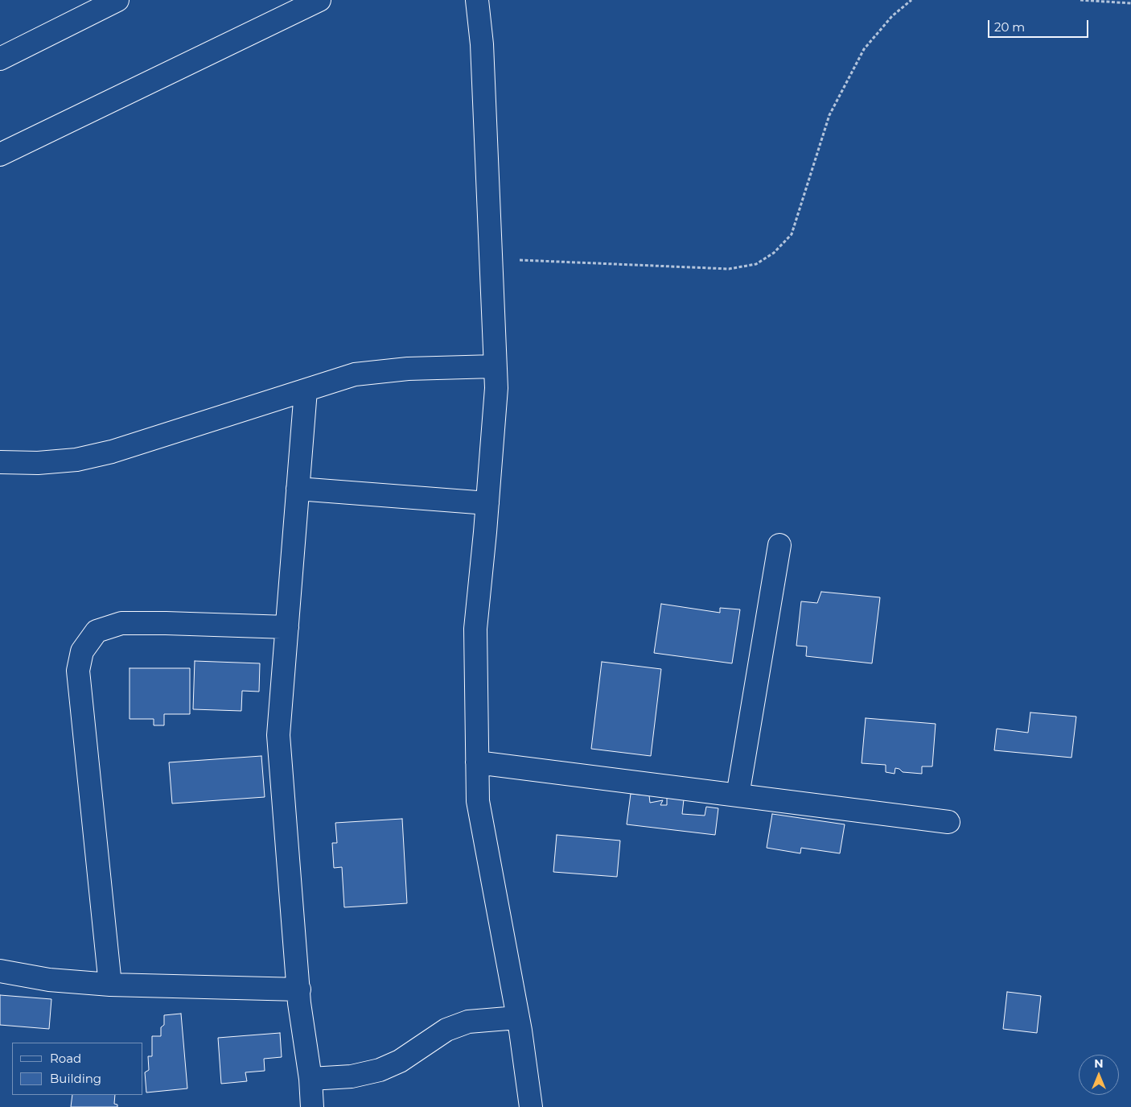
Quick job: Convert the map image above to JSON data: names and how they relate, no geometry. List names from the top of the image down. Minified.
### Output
{"legend":["Road","Building"],"scale_bar":"20 m","north":"top"}
